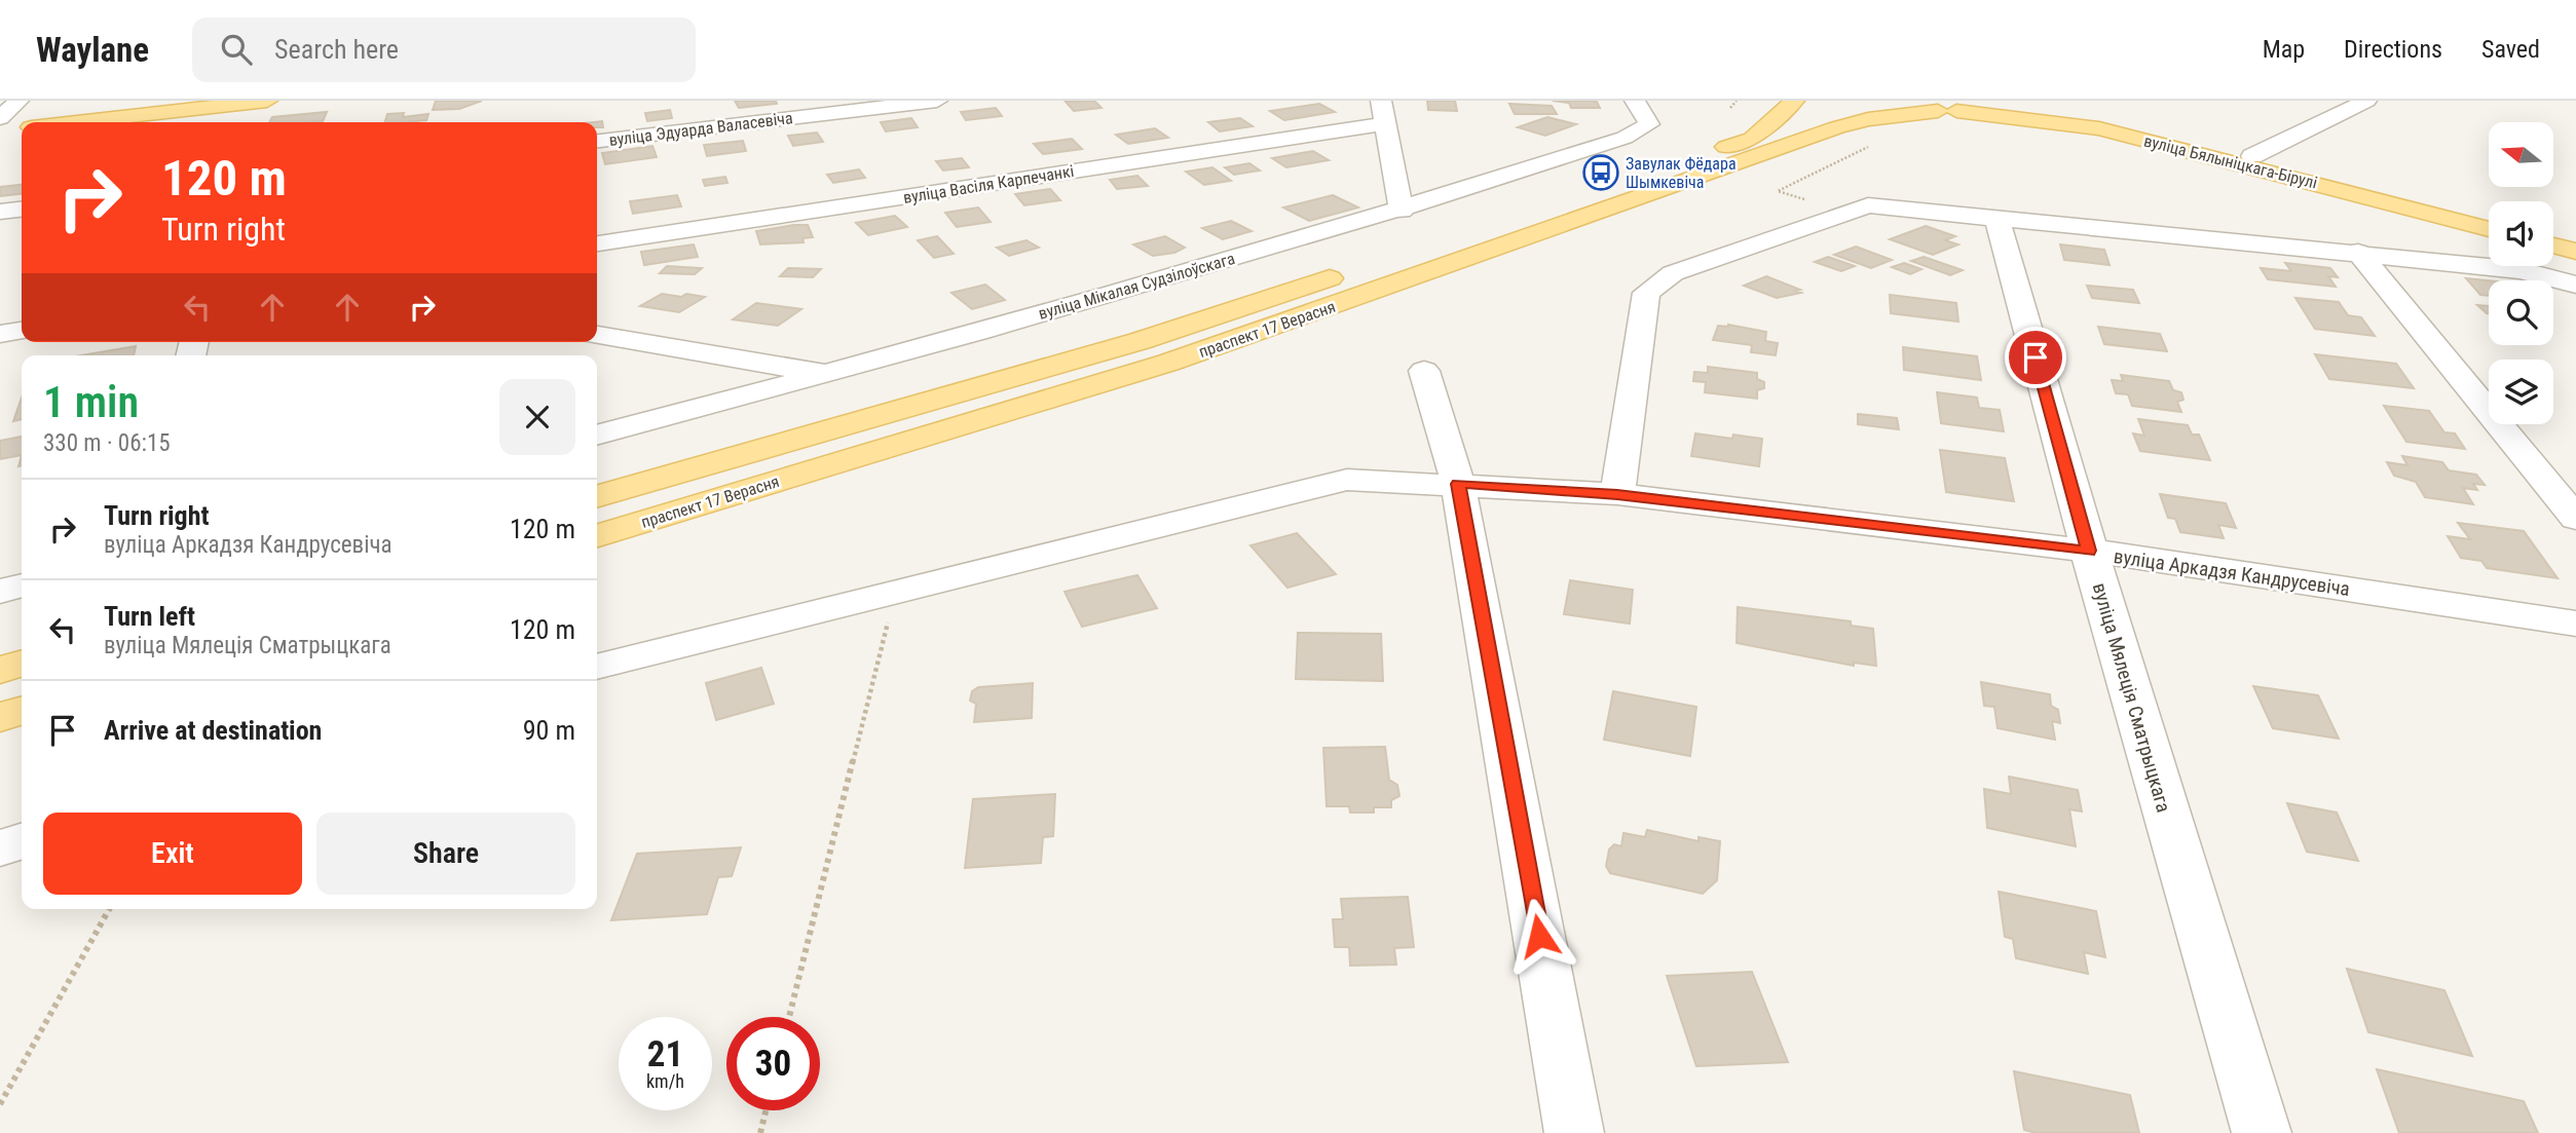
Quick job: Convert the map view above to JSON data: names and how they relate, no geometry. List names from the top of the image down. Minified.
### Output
{"streets":{"main road":["вуліца Бялыніцкага-Бірулі","праспект 17 Верасня"],"street":["вуліца Эдуарда Валасевіча","вуліца Васіля Карпечанкі","вуліца Мікалая Судзілоўскага","вуліца Аркадзя Кандрусевіча","вуліца Мялеція Сматрыцкага"]},"crossings":[["вуліца Бялыніцкага-Бірулі","праспект 17 Верасня"],["вуліца Аркадзя Кандрусевіча","вуліца Мялеція Сматрыцкага"]],"places":{"bus stop":["Завулак Фёдара Шымкевіча"]},"north":"left","page":{"header":"Waylane","search":"Search here","nav":["Map","Directions","Saved"],"turn":["120 m","Turn right"],"heading":["1 min","330 m · 06:15"],"list":[{"name":"Turn right","note":"вуліца Аркадзя Кандрусевіча","value":"120 m"},{"name":"Turn left","note":"вуліца Мялеція Сматрыцкага","value":"120 m"},{"name":"Arrive at destination","value":"90 m"}],"buttons":["Exit","Share"],"speed":"21 km/h","limit":"30"}}
